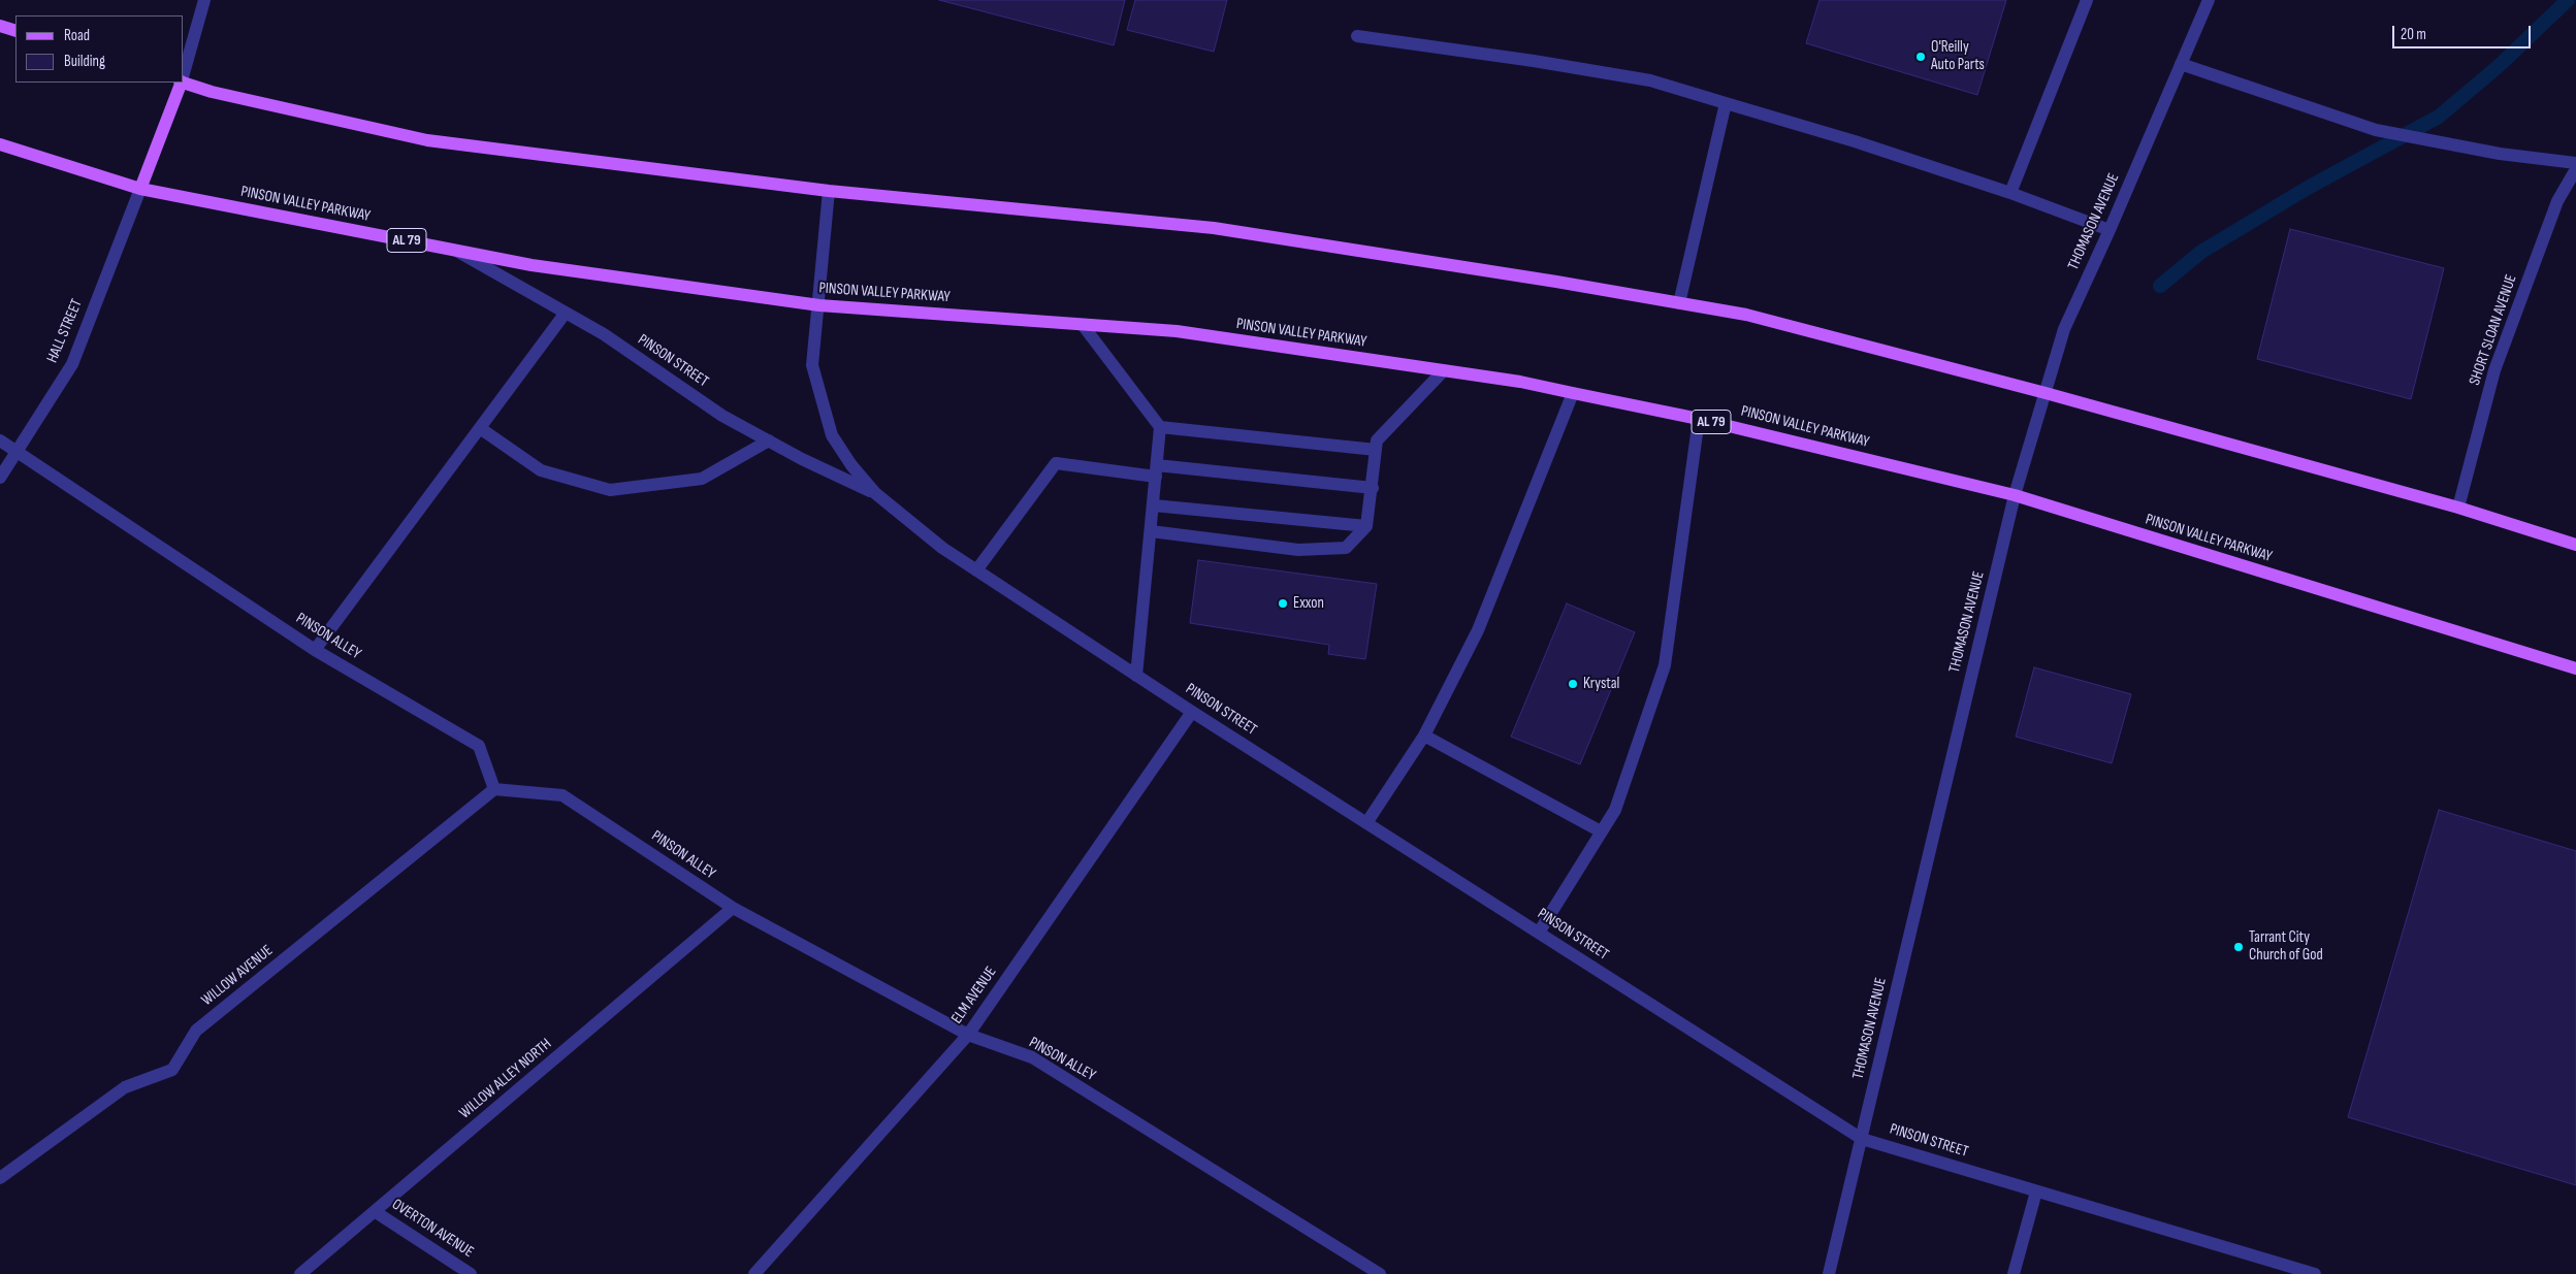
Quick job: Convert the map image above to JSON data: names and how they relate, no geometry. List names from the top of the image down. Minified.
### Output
{"streets":{"main road":["PINSON VALLEY PARKWAY","AL 79"],"street":["THOMASON AVENUE","SHORT SLOAN AVENUE","HALL STREET","PINSON STREET","PINSON ALLEY","WILLOW AVENUE","ELM AVENUE","WILLOW ALLEY NORTH","OVERTON AVENUE"]},"crossings":[["PINSON VALLEY PARKWAY","THOMASON AVENUE"],["PINSON VALLEY PARKWAY","HALL STREET"],["PINSON VALLEY PARKWAY","PINSON STREET"],["THOMASON AVENUE","PINSON STREET"],["HALL STREET","PINSON ALLEY"],["PINSON STREET","ELM AVENUE"],["PINSON ALLEY","WILLOW AVENUE"],["PINSON ALLEY","ELM AVENUE"],["PINSON ALLEY","WILLOW ALLEY NORTH"],["WILLOW ALLEY NORTH","OVERTON AVENUE"]],"places":["O'Reilly Auto Parts","Exxon","Krystal","Tarrant City Church of God"],"legend":["Road","Building"],"scale_bar":"20 m"}
